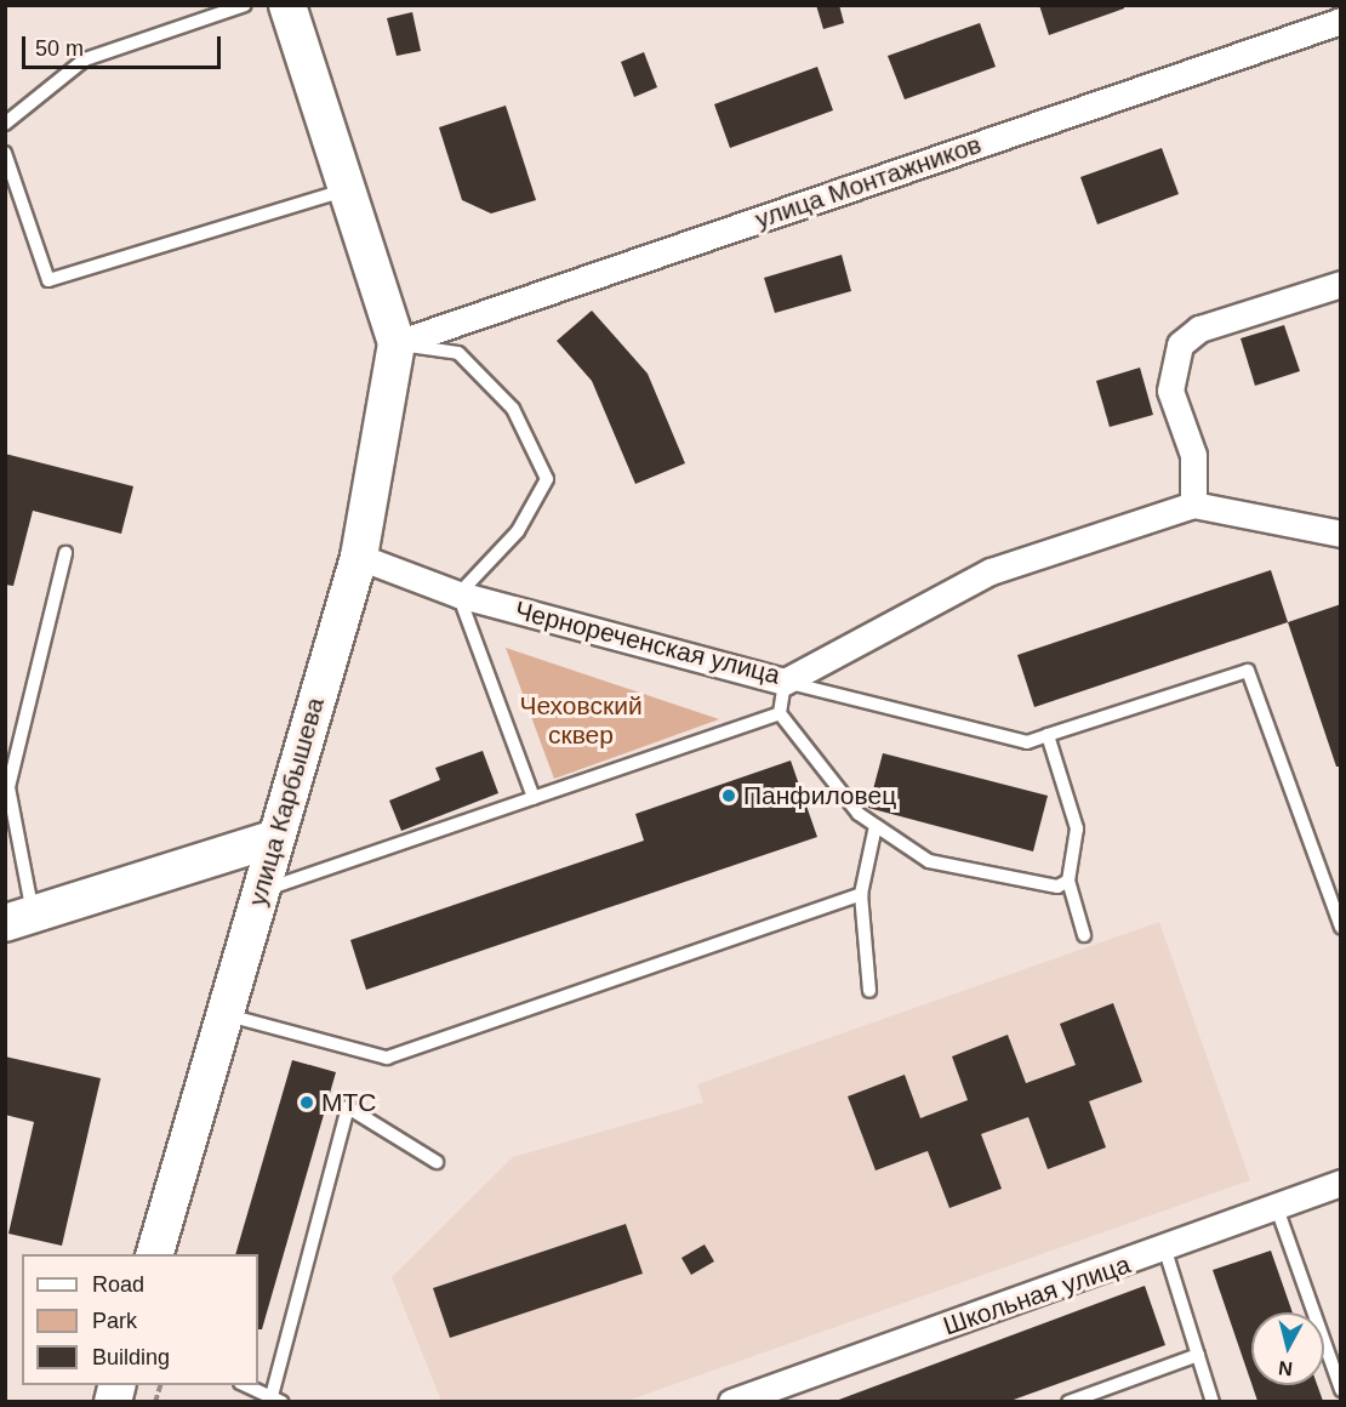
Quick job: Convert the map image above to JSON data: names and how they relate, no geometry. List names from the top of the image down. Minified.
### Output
{"streets":{"main road":["улица Карбышева"],"street":["улица Монтажников","Чернореченская улица","Школьная улица"]},"crossings":[["улица Монтажников","улица Карбышева"],["Чернореченская улица","улица Карбышева"]],"parks":["Чеховский сквер"],"places":["Панфиловец","МТС"],"legend":["Road","Park","Building"],"scale_bar":"50 m","north":"bottom"}
